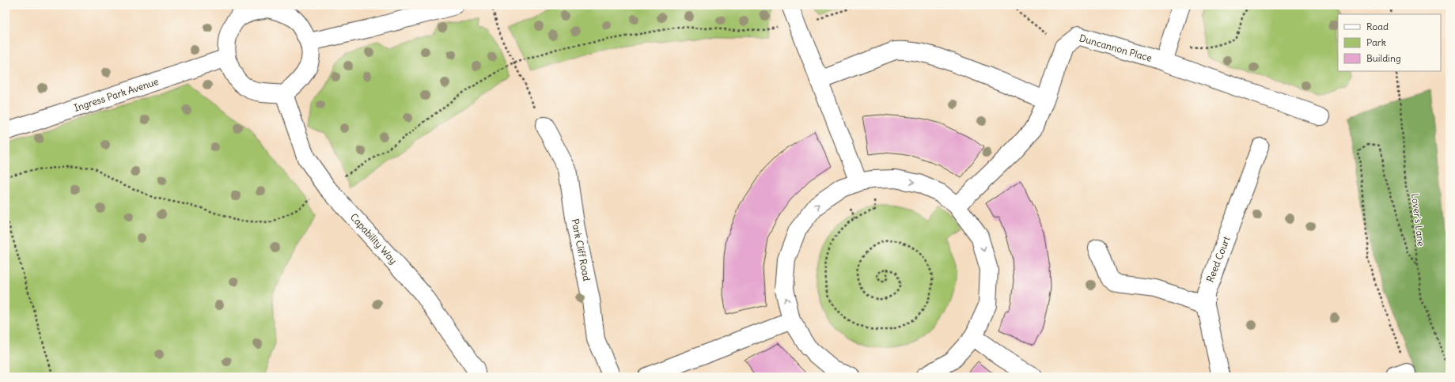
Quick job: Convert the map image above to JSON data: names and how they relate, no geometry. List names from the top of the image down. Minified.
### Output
{"streets":{"street":["Duncannon Place","Ingress Park Avenue","Capability Way","Park Cliff Road","Reed Court"],"path":["Lover's Lane"]},"crossings":[["Ingress Park Avenue","Capability Way"]],"legend":["Road","Park","Building"]}
